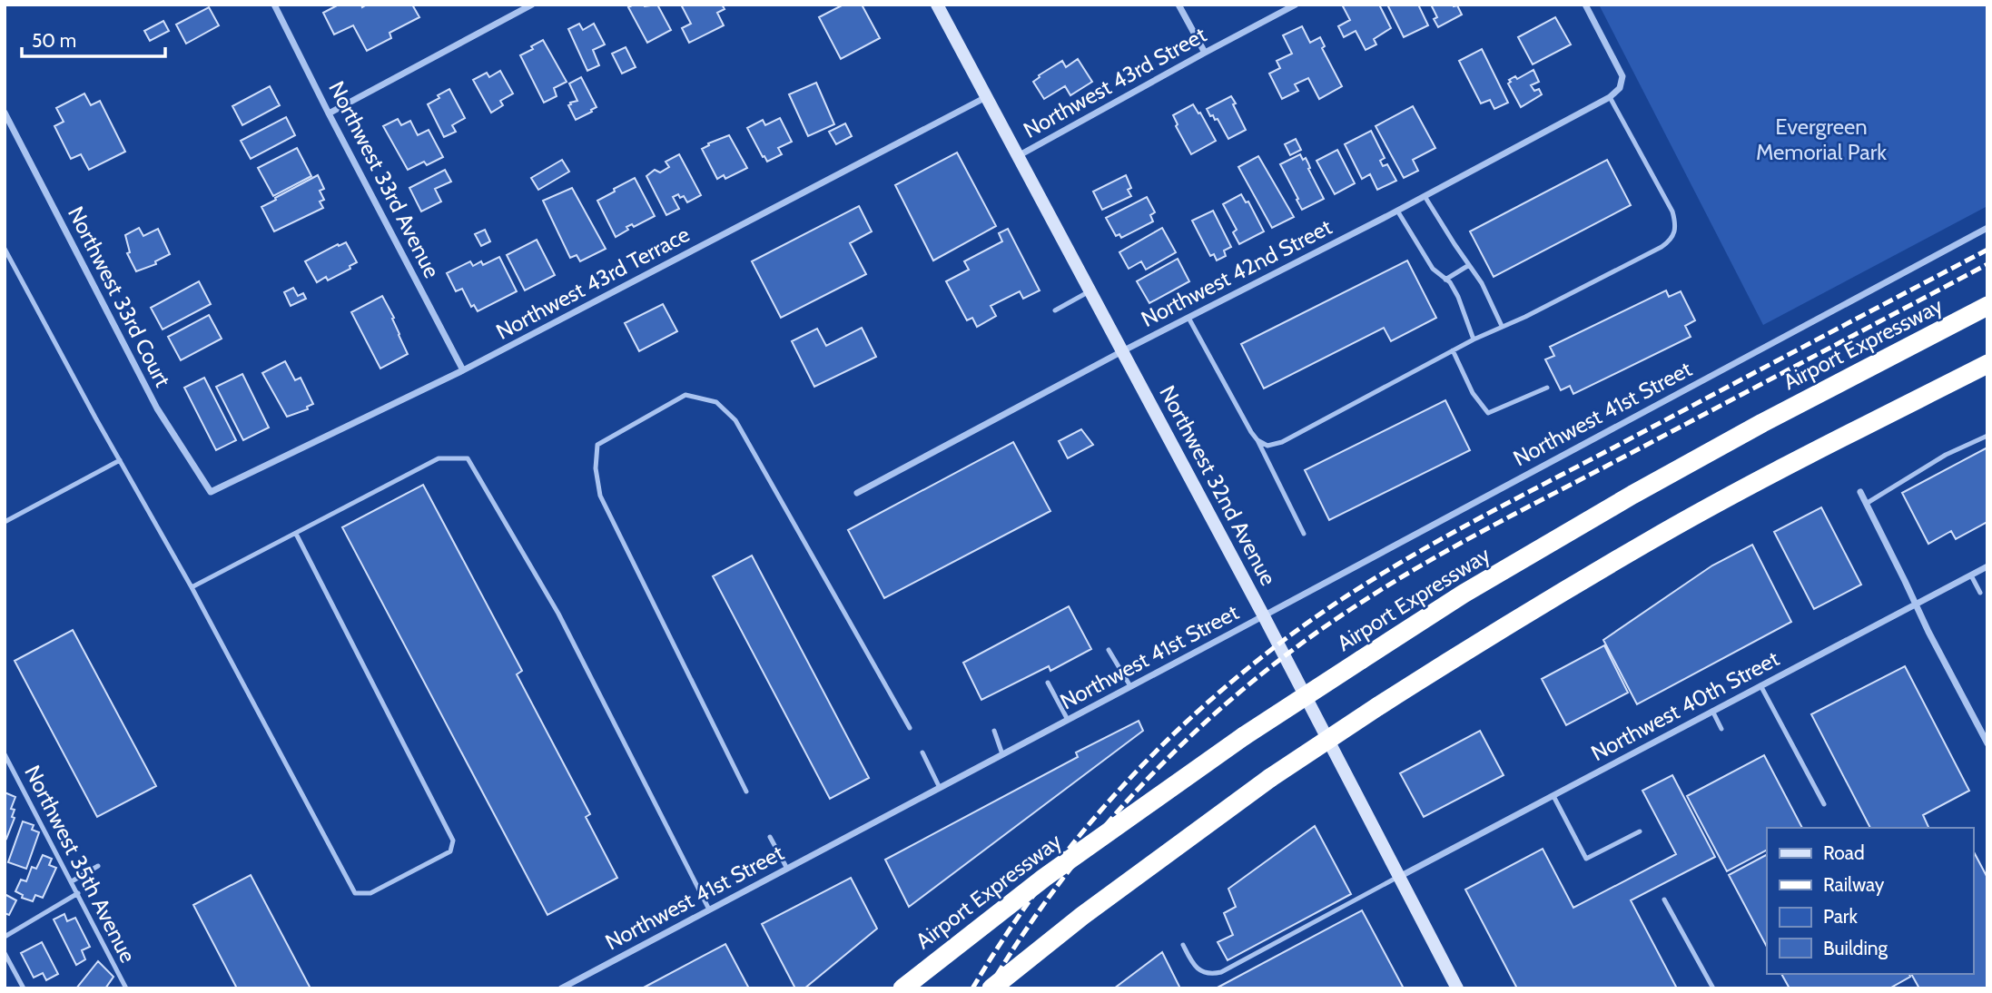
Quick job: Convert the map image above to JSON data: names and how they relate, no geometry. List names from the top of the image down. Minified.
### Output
{"streets":{"highway":["Airport Expressway"],"main road":["Northwest 32nd Avenue"],"street":["Northwest 43rd Street","Northwest 33rd Avenue","Northwest 42nd Street","Northwest 43rd Terrace","Northwest 33rd Court","Northwest 41st Street","Northwest 40th Street"],"lane":["Northwest 35th Avenue"]},"crossings":[["Northwest 43rd Street","Northwest 32nd Avenue"],["Northwest 33rd Avenue","Northwest 43rd Terrace"],["Northwest 42nd Street","Northwest 32nd Avenue"],["Northwest 43rd Terrace","Northwest 33rd Court"],["Northwest 43rd Terrace","Northwest 32nd Avenue"],["Northwest 41st Street","Northwest 32nd Avenue"],["Northwest 32nd Avenue","Northwest 40th Street"]],"parks":["Evergreen Memorial Park"],"legend":["Road","Railway","Park","Building"],"scale_bar":"50 m"}
